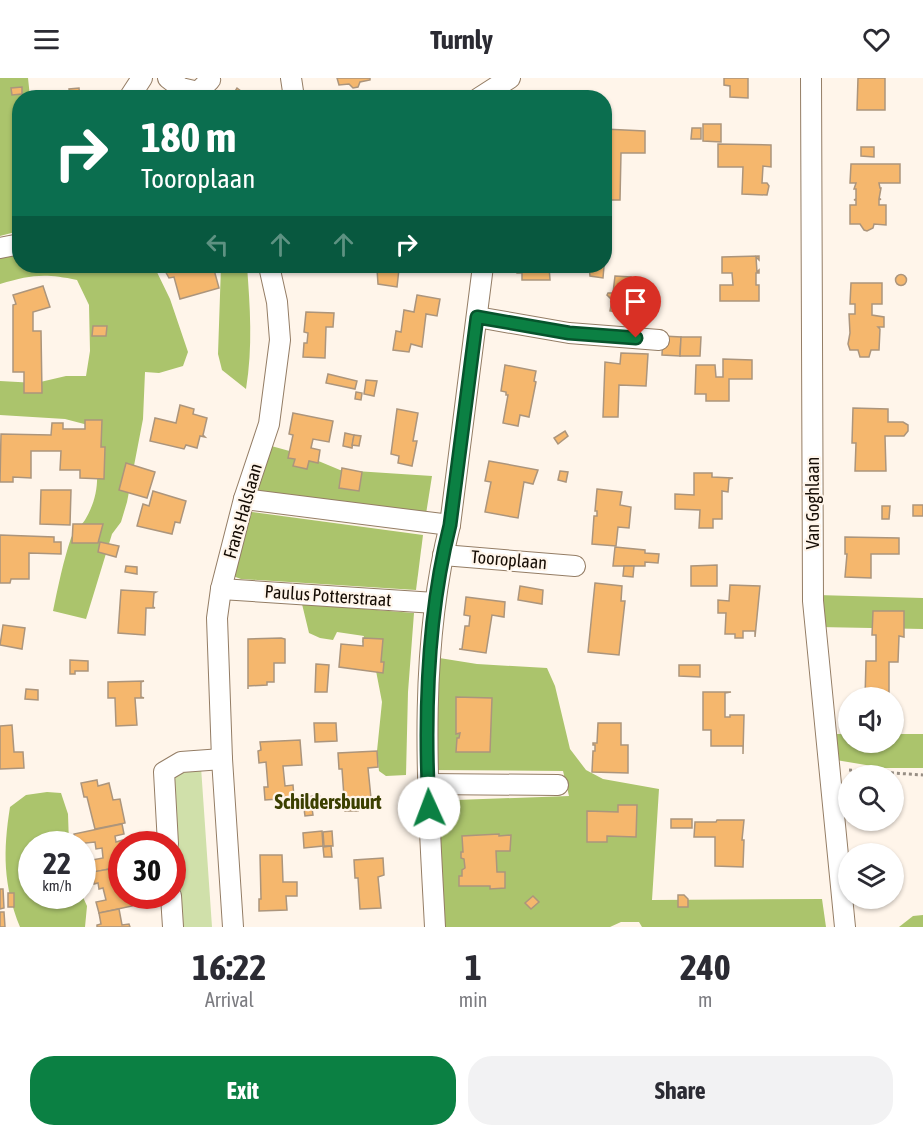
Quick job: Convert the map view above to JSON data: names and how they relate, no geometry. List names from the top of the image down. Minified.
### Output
{"streets":{"street":["Van Goghlaan","Frans Halslaan","Tooroplaan","Paulus Potterstraat"]},"crossings":[["Frans Halslaan","Paulus Potterstraat"],["Tooroplaan","Paulus Potterstraat"]],"districts":["Schildersbuurt"],"page":{"header":"Turnly","turn":["180 m","Tooroplaan"],"speed":"22 km/h","limit":"30","eta":["16:22","Arrival","1","min","240","m"],"buttons":["Exit","Share"]}}
